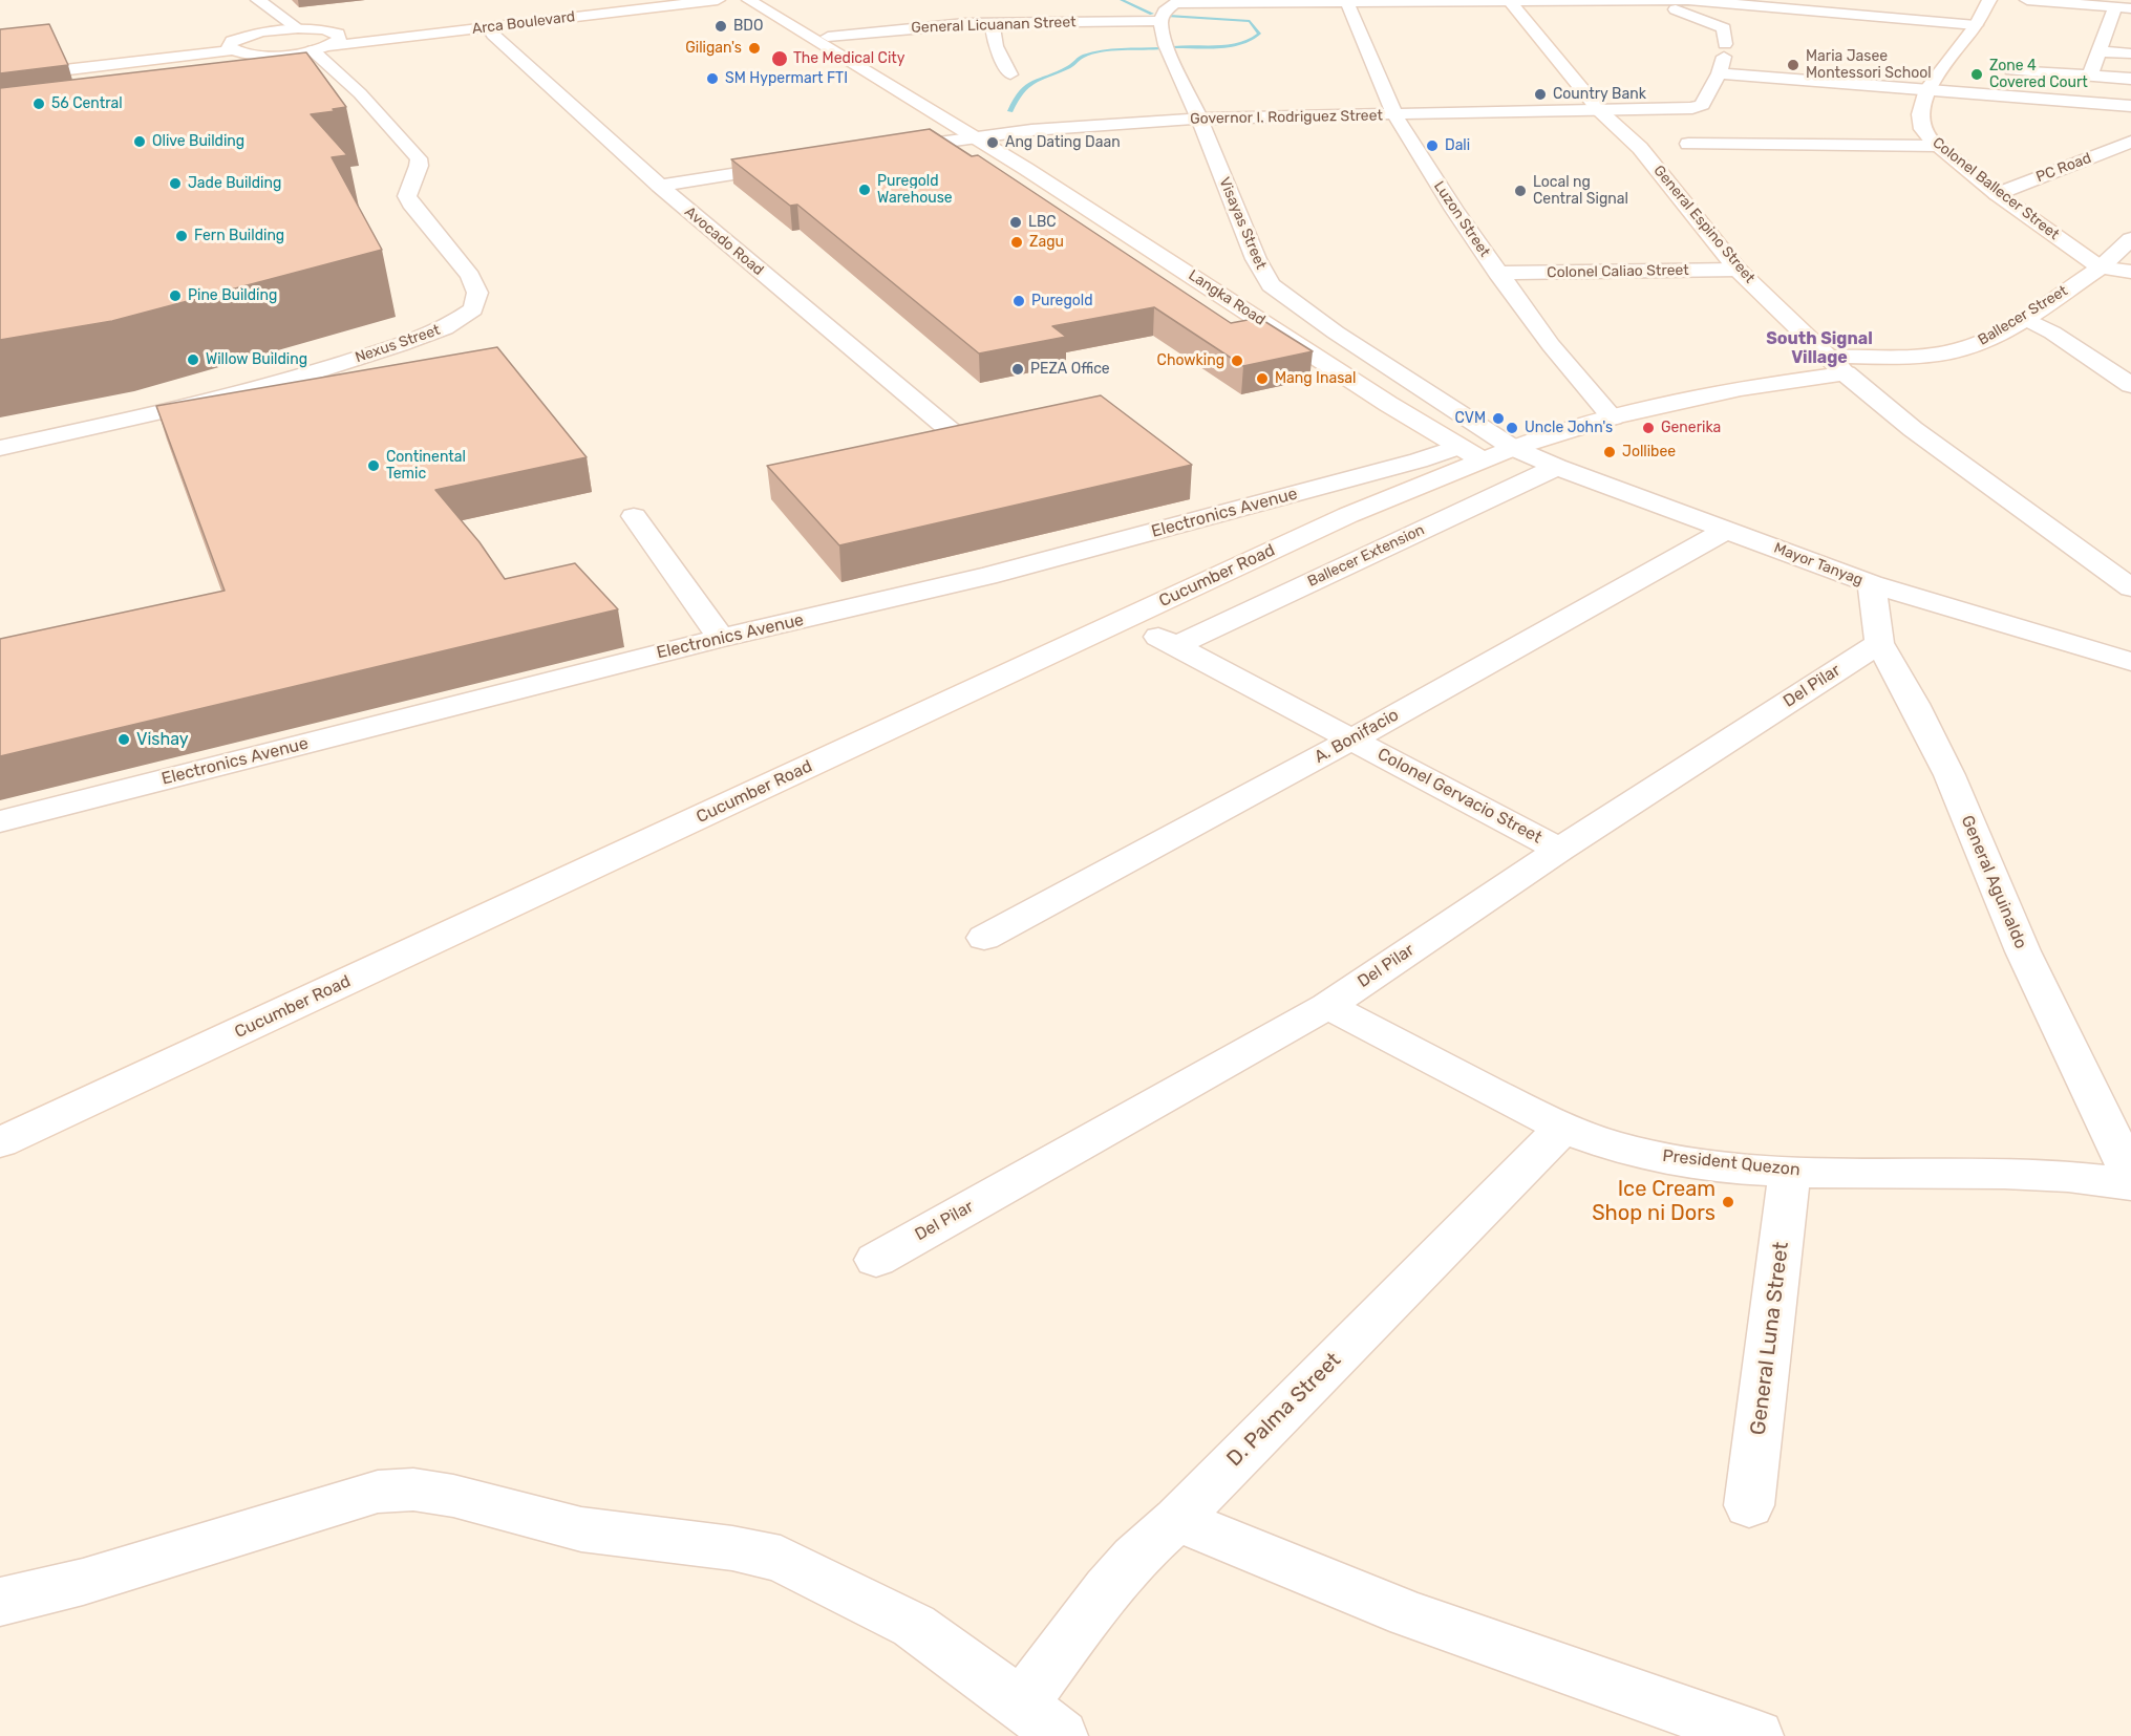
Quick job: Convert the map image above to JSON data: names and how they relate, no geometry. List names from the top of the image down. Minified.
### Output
{"streets":{"street":["Arca Boulevard","General Licuanan Street","Governor I. Rodriguez Street","PC Road","Colonel Ballecer Street","Luzon Street","Visayas Street","General Espino Street","Avocado Road","Colonel Caliao Street","Langka Road","Ballecer Street","Nexus Street","Electronics Avenue","Ballecer Extension","Mayor Tanyag","Cucumber Road","Del Pilar","A. Bonifacio","Colonel Gervacio Street","General Aguinaldo","President Quezon","General Luna Street","D. Palma Street"]},"crossings":[["Arca Boulevard","Nexus Street"],["General Licuanan Street","Visayas Street"],["Governor I. Rodriguez Street","Luzon Street"],["Governor I. Rodriguez Street","Visayas Street"],["Governor I. Rodriguez Street","General Espino Street"],["Governor I. Rodriguez Street","Langka Road"],["PC Road","Colonel Ballecer Street"],["Colonel Ballecer Street","Ballecer Street"],["Luzon Street","Colonel Caliao Street"],["Visayas Street","Mayor Tanyag"],["Visayas Street","Cucumber Road"],["General Espino Street","Colonel Caliao Street"],["General Espino Street","Ballecer Street"],["Langka Road","Electronics Avenue"],["Langka Road","Cucumber Road"],["Electronics Avenue","Cucumber Road"],["Ballecer Extension","Mayor Tanyag"],["Ballecer Extension","Colonel Gervacio Street"],["Mayor Tanyag","Cucumber Road"],["Mayor Tanyag","A. Bonifacio"],["Mayor Tanyag","General Aguinaldo"],["Del Pilar","Colonel Gervacio Street"],["Del Pilar","General Aguinaldo"],["Del Pilar","President Quezon"],["A. Bonifacio","Colonel Gervacio Street"],["President Quezon","General Luna Street"],["President Quezon","D. Palma Street"]],"districts":["South Signal Village"],"places":["BDO","Giligan's","The Medical City","Maria Jasee Montessori School","Zone 4 Covered Court","SM Hypermart FTI","Country Bank","56 Central","Olive Building","Ang Dating Daan","Dali","Jade Building","Puregold Warehouse","Local ng Central Signal","LBC","Fern Building","Zagu","Pine Building","Puregold","Willow Building","Chowking","PEZA Office","Mang Inasal","CVM","Uncle John's","Generika","Jollibee","Continental Temic","Vishay","Ice Cream Shop ni Dors"]}
